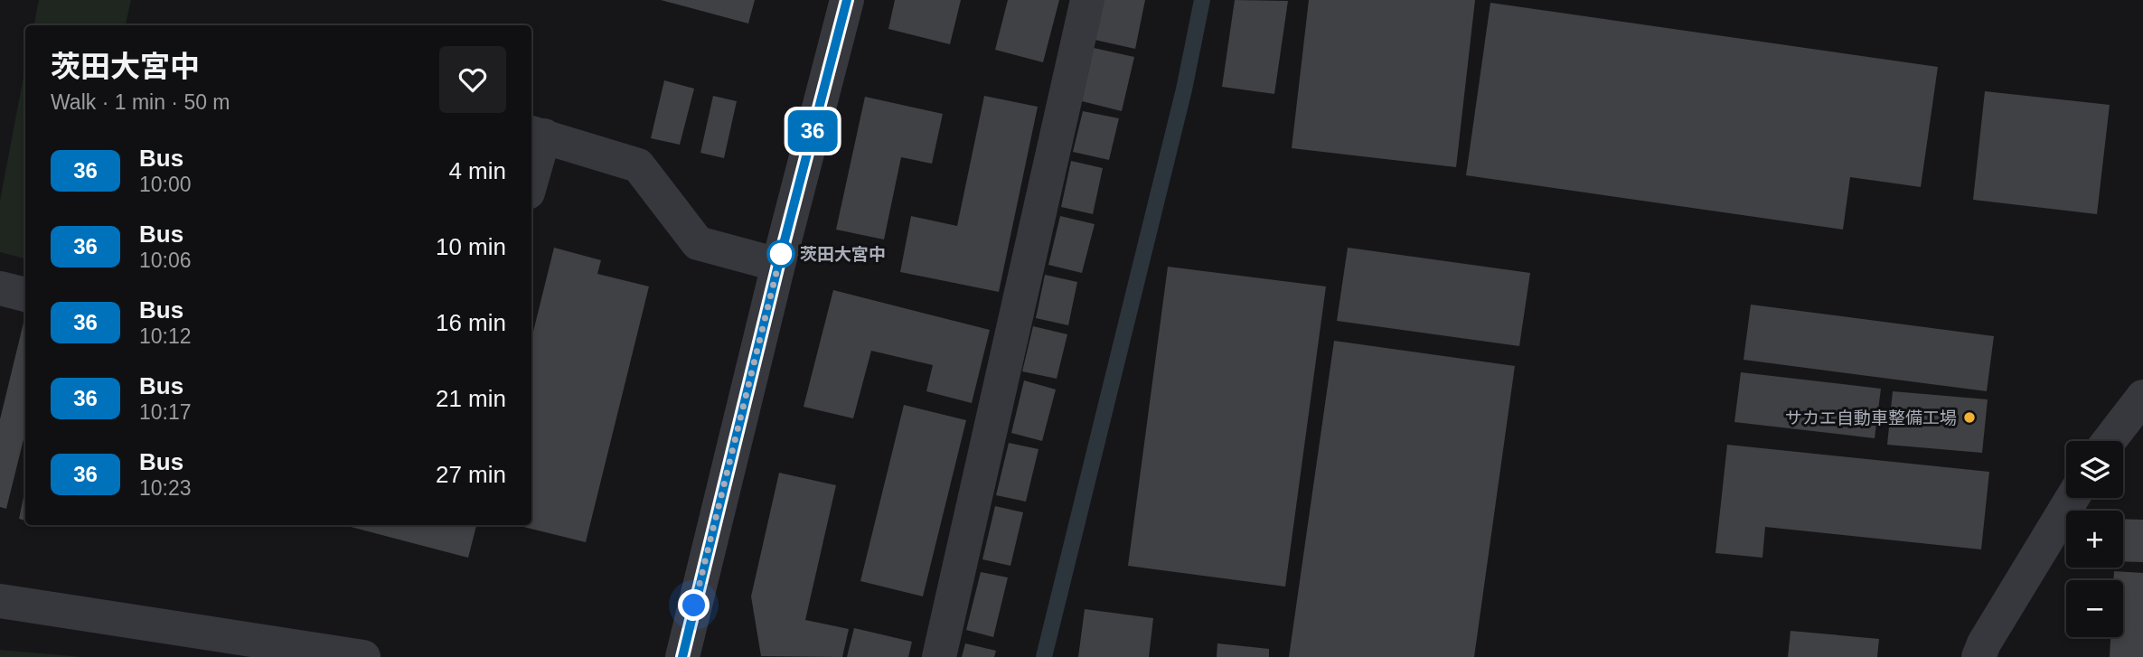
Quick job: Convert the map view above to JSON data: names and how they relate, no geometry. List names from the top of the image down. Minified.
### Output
{"places":["茨田大宮中","サカエ自動車整備工場"],"lines":["bus line 36"],"page":{"on_map":"36","heading":["茨田大宮中","Walk · 1 min · 50 m"],"list":[{"mark":"36","name":"Bus","note":"10:00","value":"4 min"},{"mark":"36","name":"Bus","note":"10:06","value":"10 min"},{"mark":"36","name":"Bus","note":"10:12","value":"16 min"},{"mark":"36","name":"Bus","note":"10:17","value":"21 min"},{"mark":"36","name":"Bus","note":"10:23","value":"27 min"}],"map_buttons":["+","−"]}}
